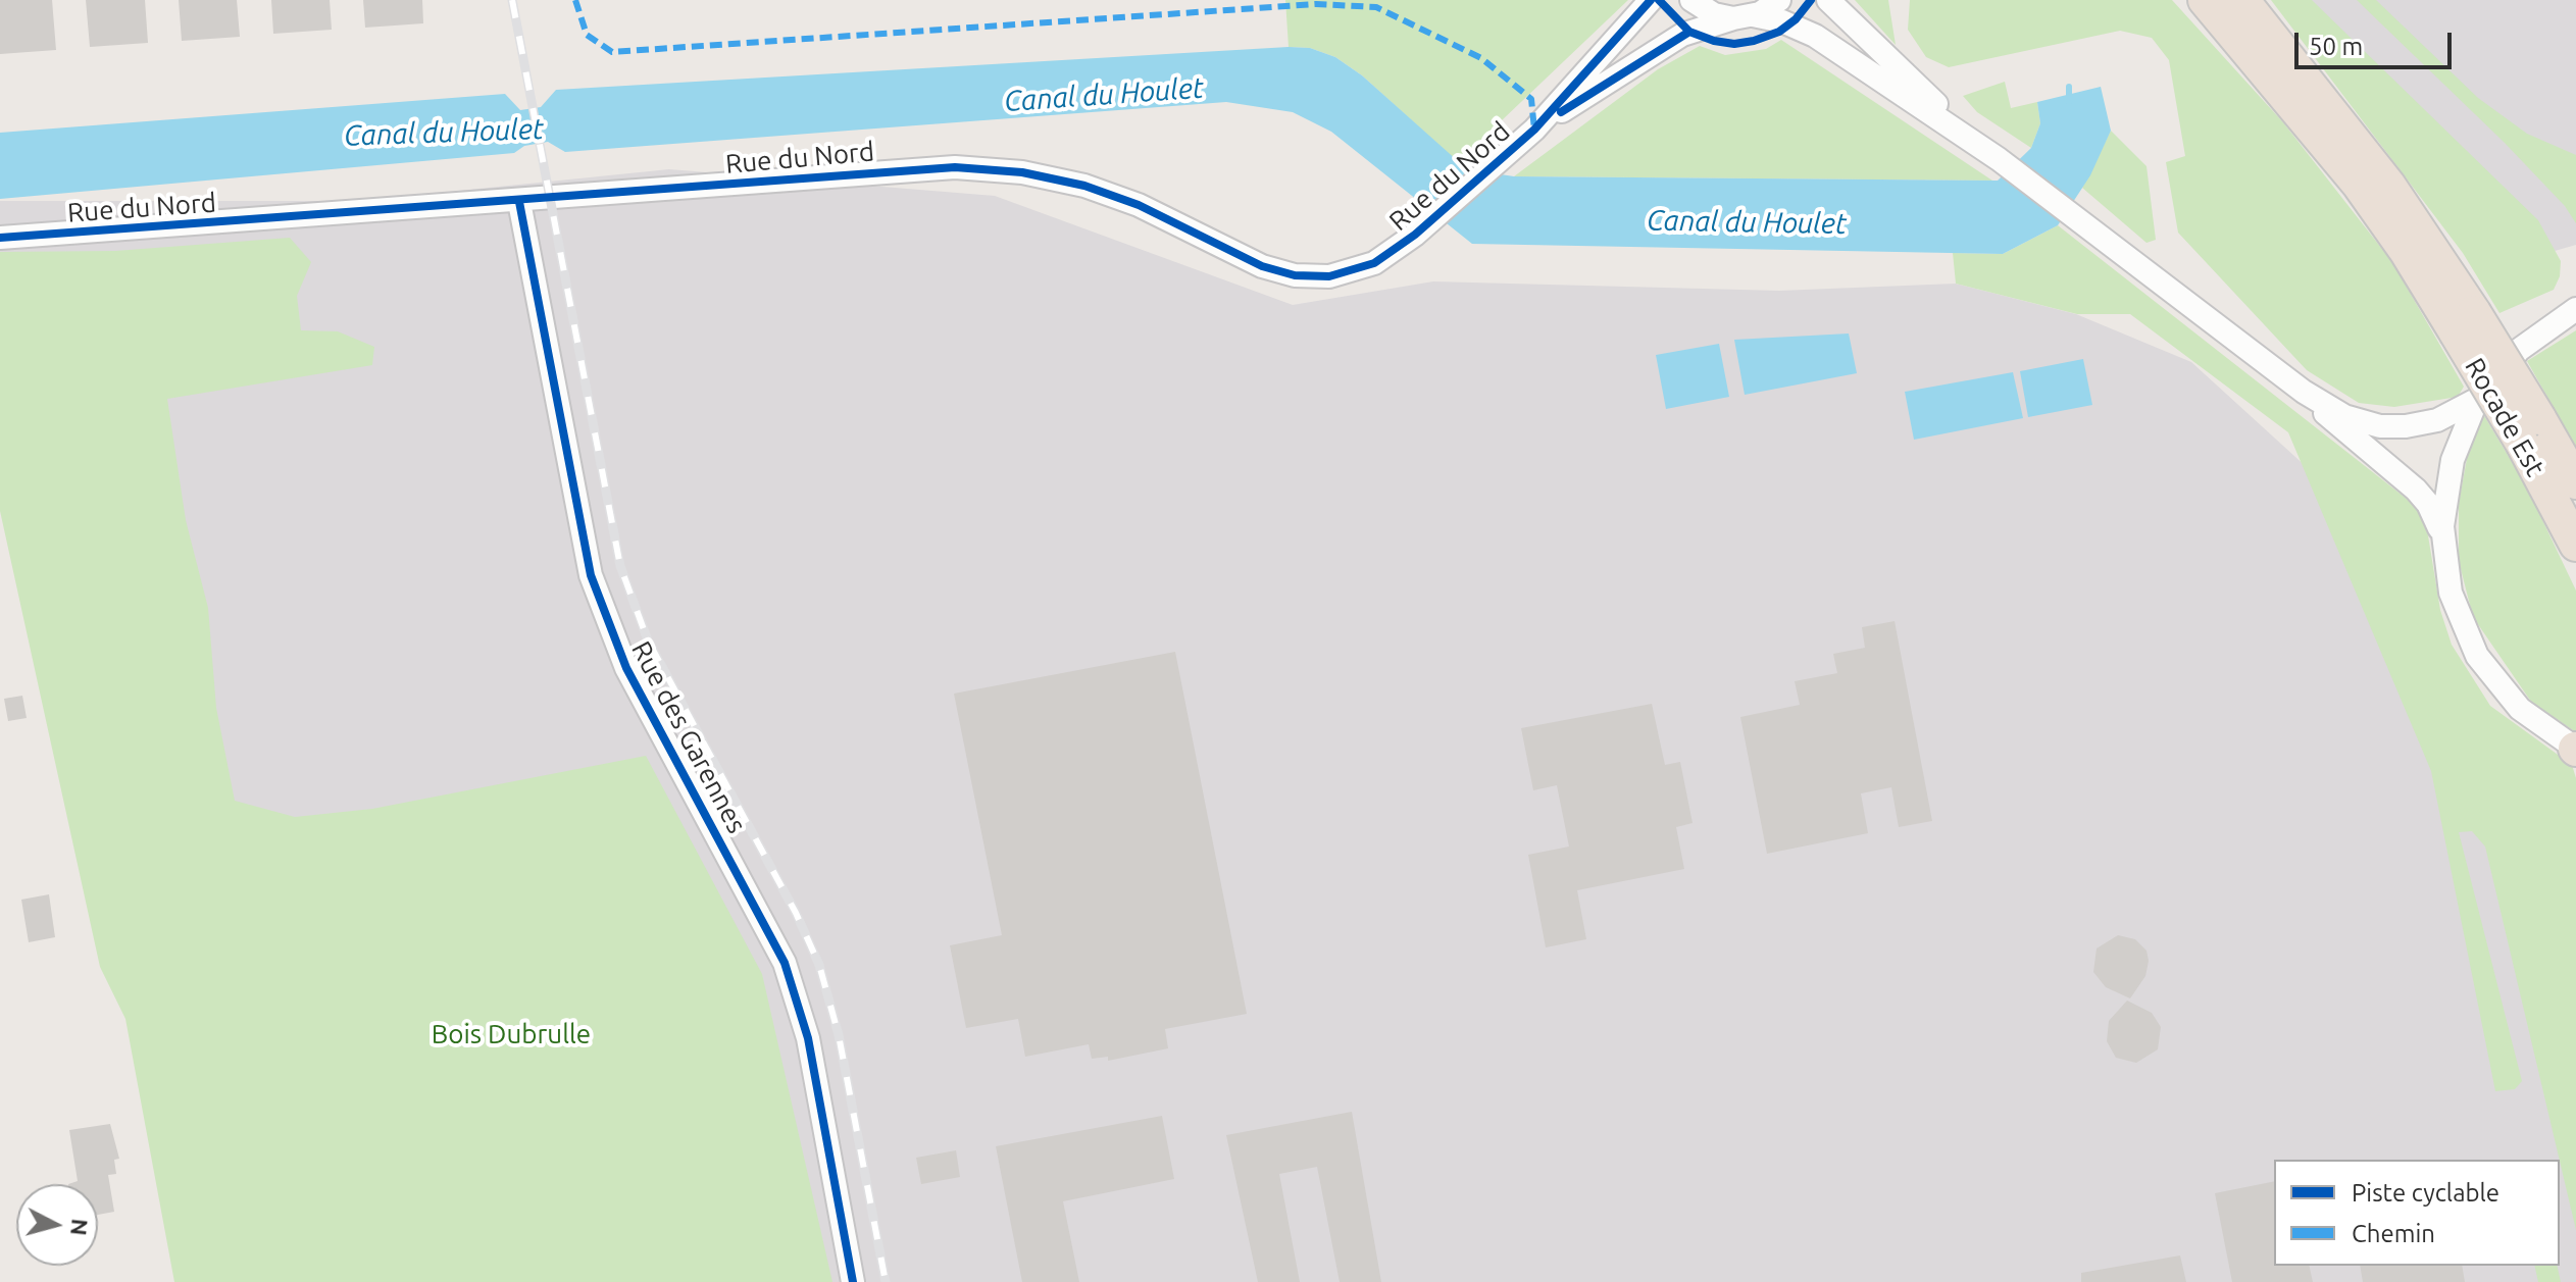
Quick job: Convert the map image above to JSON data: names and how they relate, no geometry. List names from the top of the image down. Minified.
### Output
{"streets":{"highway":["Rocade Est"],"street":["Rue du Nord","Rue des Garennes"]},"crossings":[["Rue du Nord","Rue des Garennes"]],"water":["Canal du Houlet"],"parks":["Bois Dubrulle"],"legend":["Piste cyclable","Chemin"],"scale_bar":"50 m","north":"right"}
